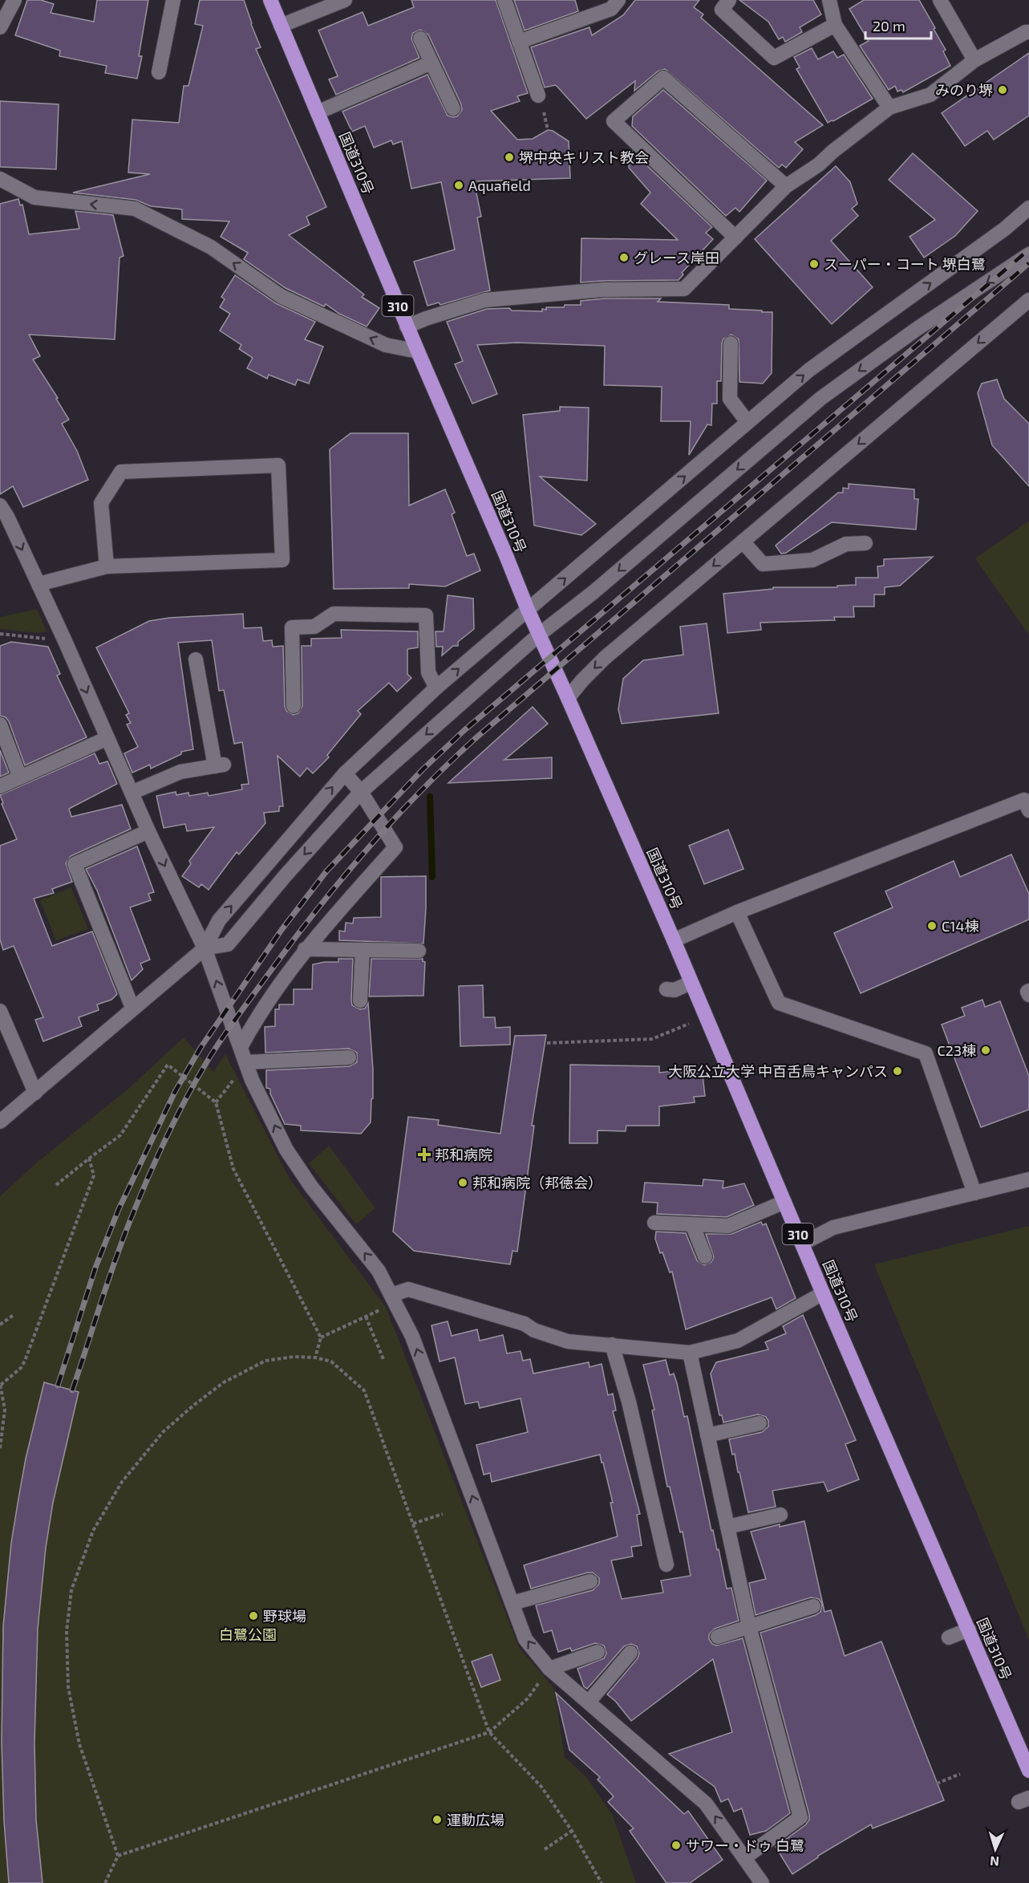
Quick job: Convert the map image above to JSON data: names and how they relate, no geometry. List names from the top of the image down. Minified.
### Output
{"streets":{"highway":["国道310号","310"]},"parks":["白鷺公園"],"places":{"other":["みのり堺","堺中央キリスト教会","Aquafield","グレース岸田","スーパー・コート 堺白鷺","C14棟","C23棟","大阪公立大学 中百舌鳥キャンパス","邦和病院（邦徳会）","野球場","運動広場","サワー・ドゥ 白鷺"],"health":["邦和病院"]},"scale_bar":"20 m","north":"bottom"}
